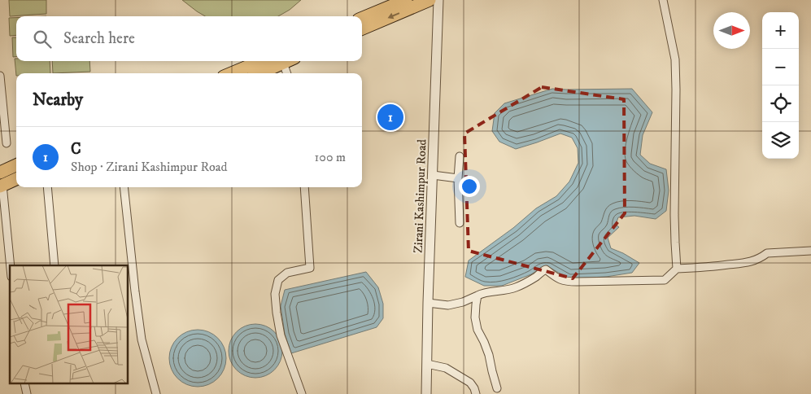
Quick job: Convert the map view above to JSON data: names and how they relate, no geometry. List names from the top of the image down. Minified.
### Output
{"streets":{"street":["Zirani Kashimpur Road"]},"north":"right","page":{"map_buttons":["+","−"],"search":"Search here","heading":"Nearby","pins":"1","list":[{"mark":"1","name":"C","note":"Shop · Zirani Kashimpur Road","value":"100 m"}]}}
